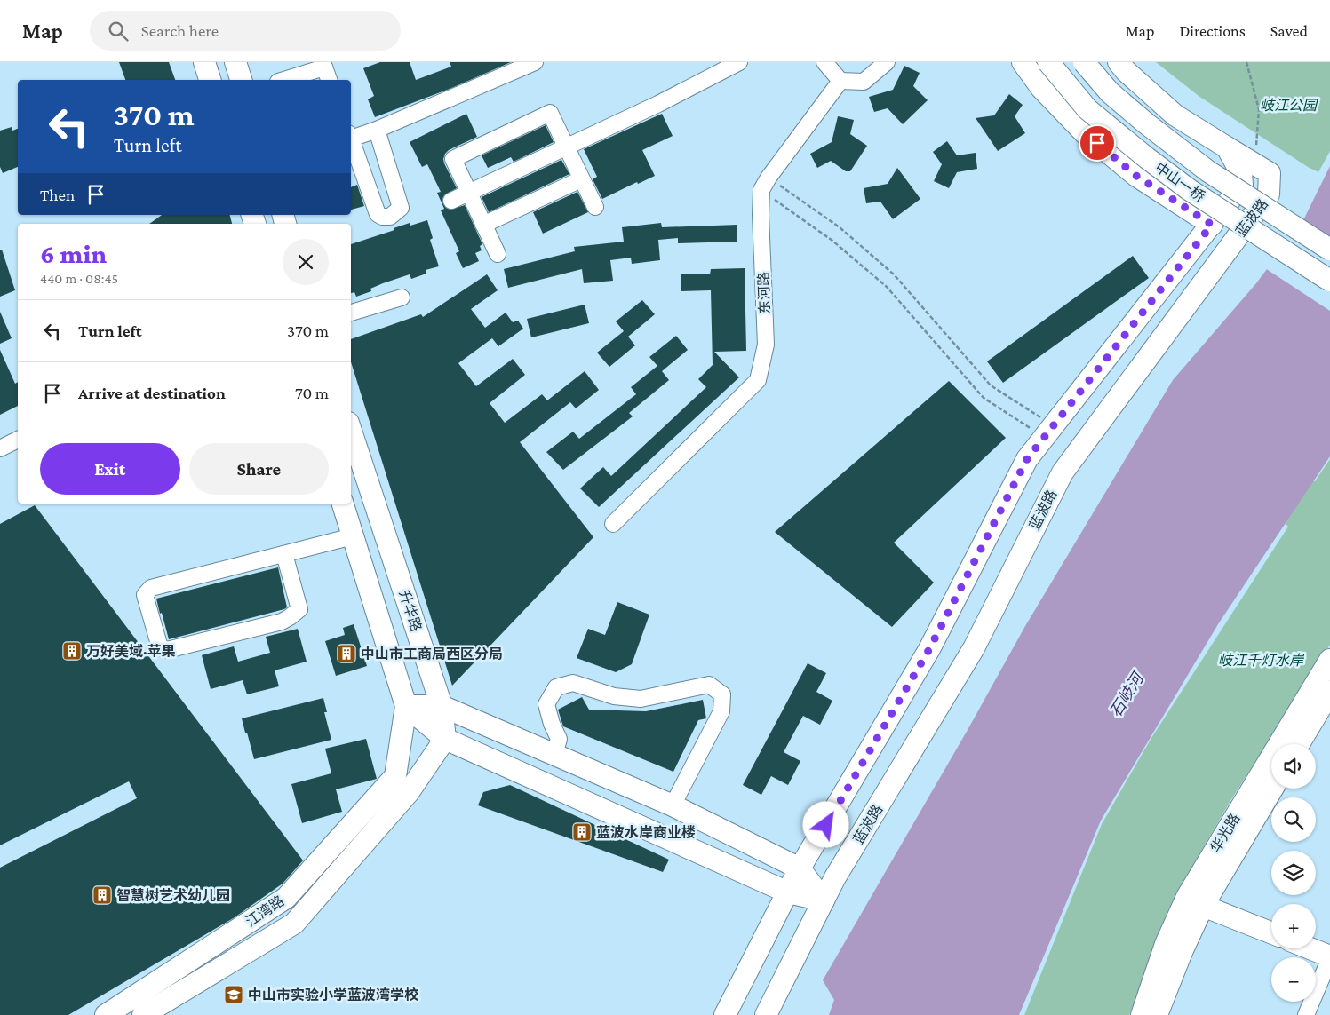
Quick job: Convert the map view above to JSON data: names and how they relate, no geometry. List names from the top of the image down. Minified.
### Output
{"streets":{"street":["中山一桥","蓝波路","东河路","升华路","华光路","江湾路"]},"crossings":[["升华路","江湾路"]],"water":["石岐河"],"parks":["岐江公园","岐江千灯水岸"],"places":{"building":["万好美域·苹果","中山市工商局西区分局","蓝波水岸商业楼","智慧树艺术幼儿园"],"school or university":["中山市实验小学蓝波湾学校"]},"page":{"header":"Map","search":"Search here","nav":["Map","Directions","Saved"],"turn":["370 m","Turn left"],"then":"Then","heading":["6 min","440 m · 08:45"],"list":[{"name":"Turn left","value":"370 m"},{"name":"Arrive at destination","value":"70 m"}],"buttons":["Exit","Share"],"map_buttons":["+","−"]}}
